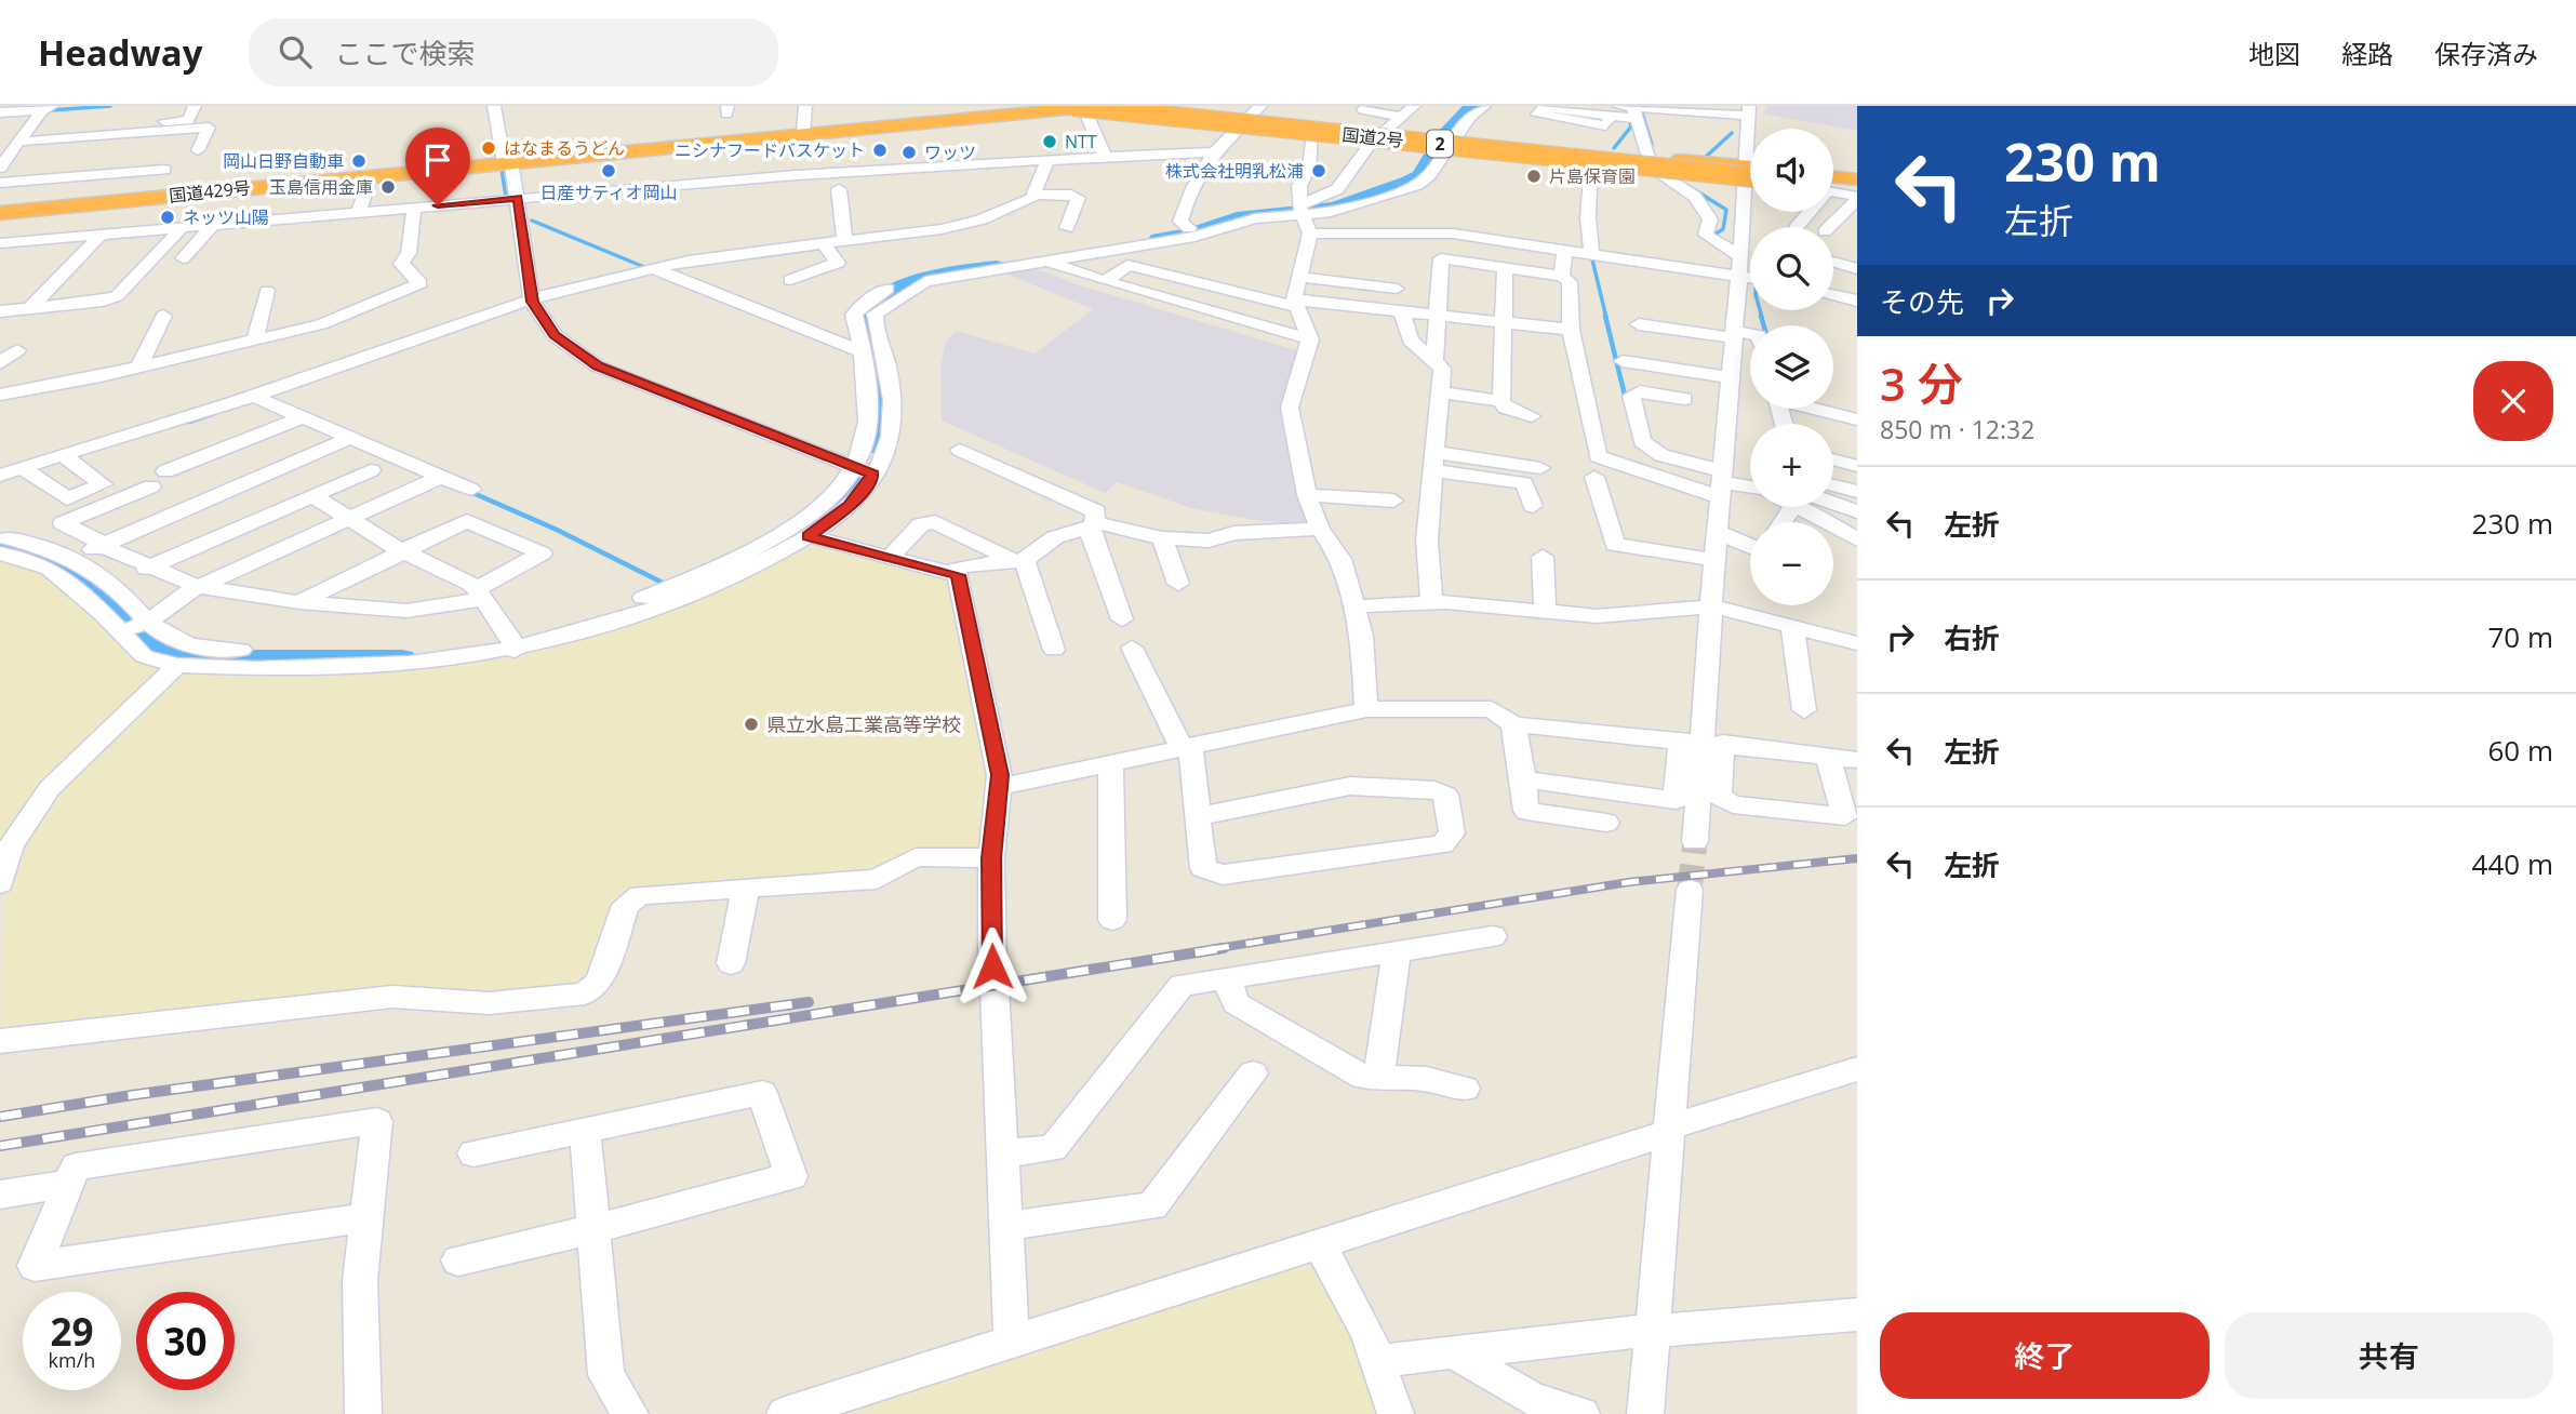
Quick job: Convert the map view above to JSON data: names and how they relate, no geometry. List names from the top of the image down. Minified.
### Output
{"streets":{"highway":["国道2号","2","国道429号"]},"crossings":[["国道2号","国道429号"]],"places":["NTT","はなまるうどん","ニシナフードバスケット","ワッツ","岡山日野自動車","日産サティオ岡山","株式会社明乳松浦","片島保育園","玉島信用金庫","ネッツ山陽","県立水島工業高等学校"],"page":{"header":"Headway","search":"ここで検索","nav":["地図","経路","保存済み"],"turn":["230 m","左折"],"map_buttons":["+","−"],"then":"その先","heading":["3 分","850 m · 12:32"],"list":[{"name":"左折","value":"230 m"},{"name":"右折","value":"70 m"},{"name":"左折","value":"60 m"},{"name":"左折","value":"440 m"}],"speed":"29 km/h","limit":"30","buttons":["終了","共有"]}}
